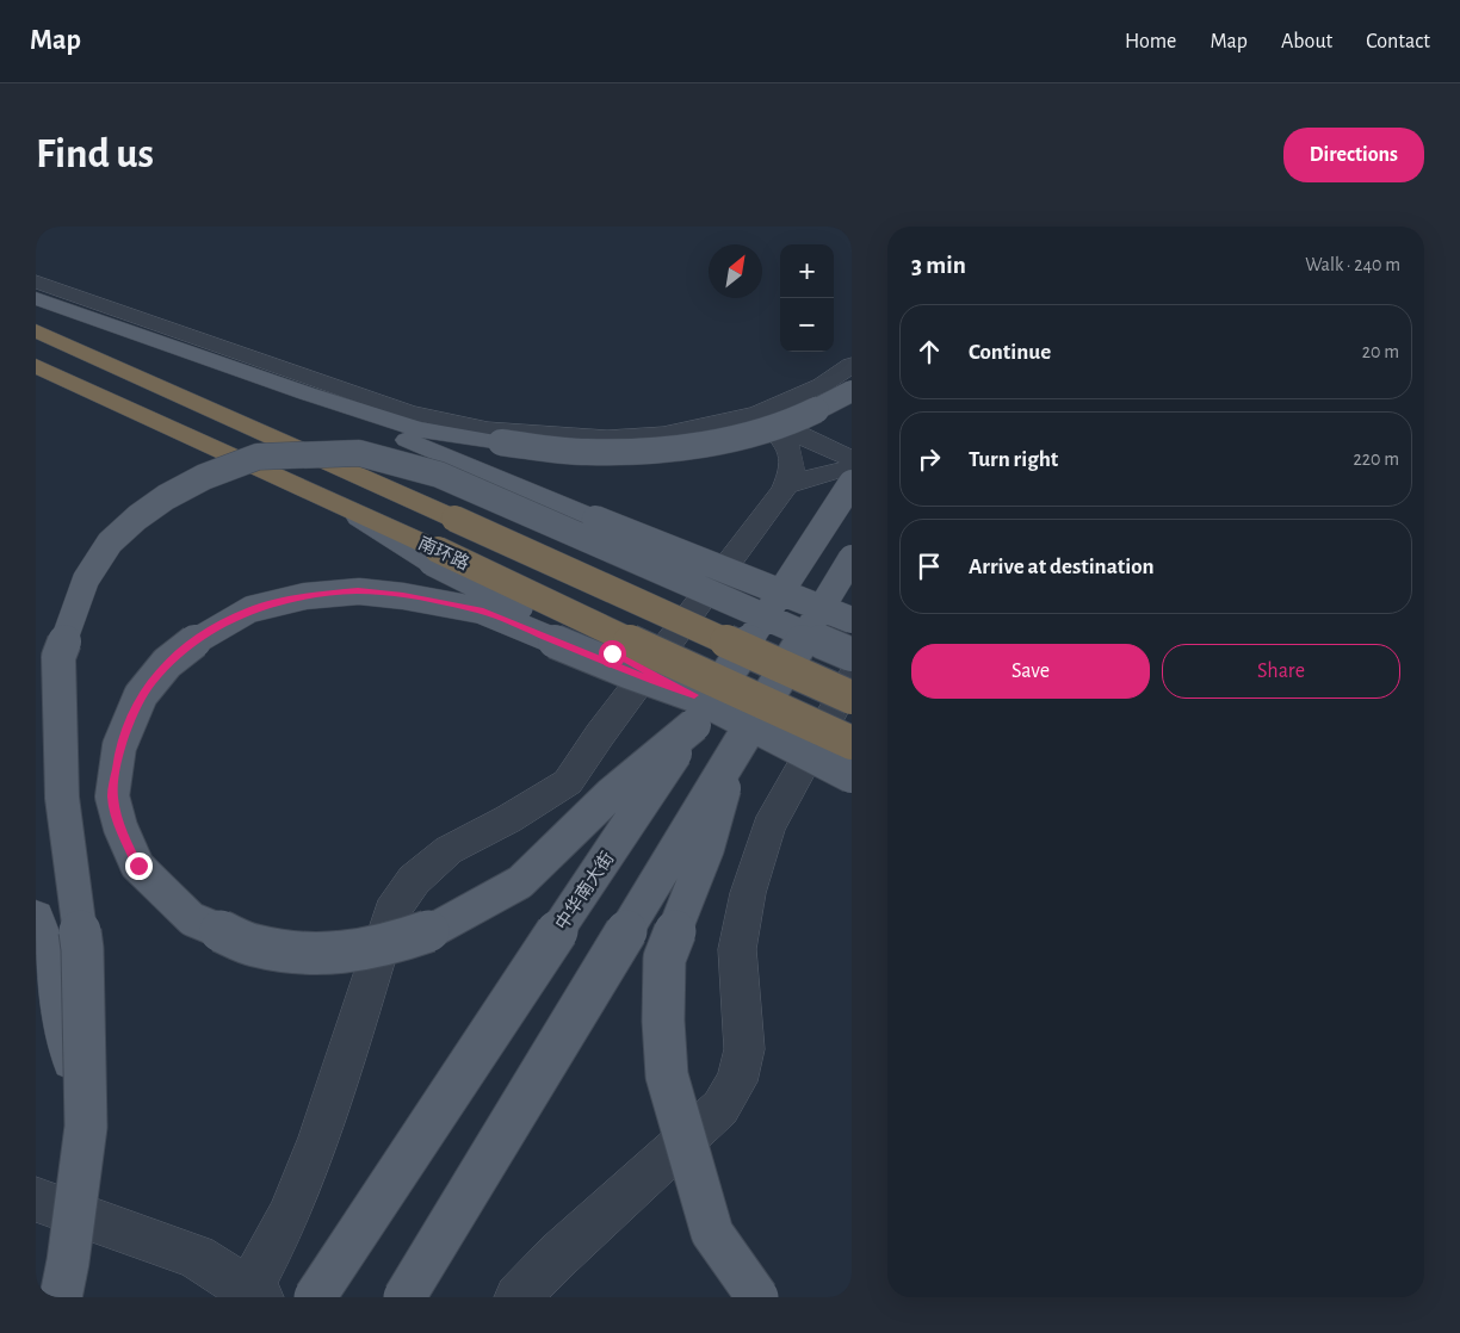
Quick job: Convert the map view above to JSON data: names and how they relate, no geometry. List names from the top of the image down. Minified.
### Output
{"streets":{"highway":["南环路"],"main road":["中华南大街"]},"north":"top right","page":{"header":"Map","nav":["Home","Map","About","Contact"],"buttons":["Directions",["Save","Share"]],"title":"Find us","heading":["3 min","Walk · 240 m"],"map_buttons":["+","−"],"list":[["Continue","20 m"],["Turn right","220 m"],"Arrive at destination"]}}
